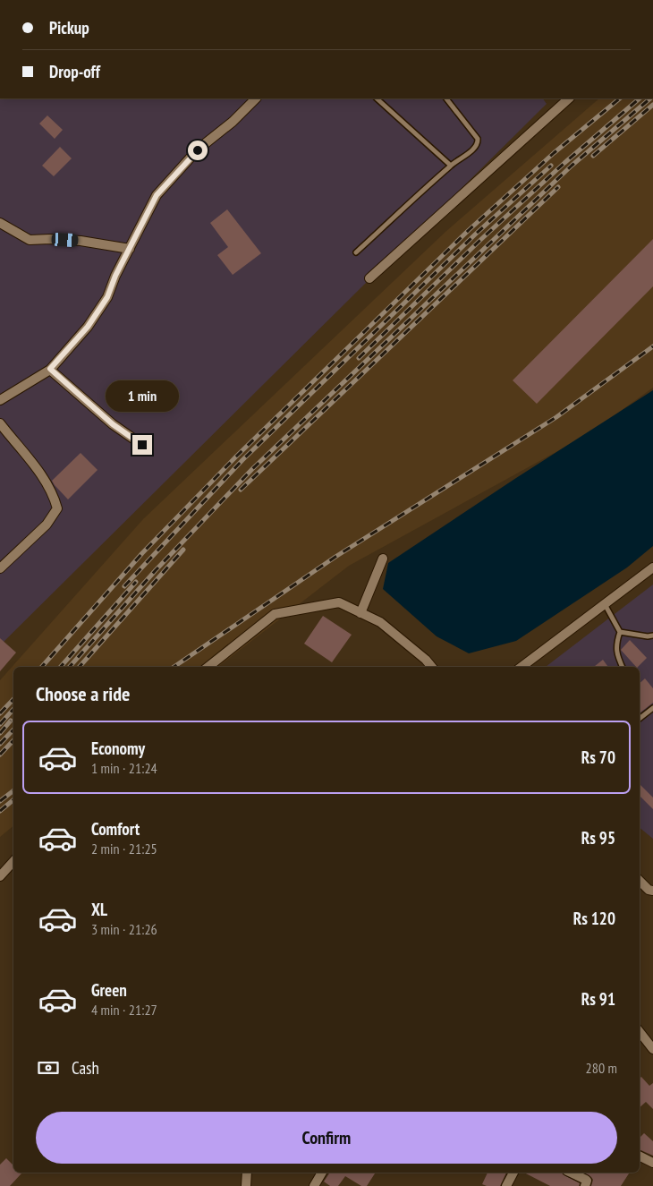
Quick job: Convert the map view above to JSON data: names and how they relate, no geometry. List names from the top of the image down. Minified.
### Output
{"page":{"banner":["Pickup","Drop-off"],"bubble":"1 min","heading":"Choose a ride","list":[{"name":"Economy","note":"1 min · 21:24","value":"Rs 70"},{"name":"Comfort","note":"2 min · 21:25","value":"Rs 95"},{"name":"XL","note":"3 min · 21:26","value":"Rs 120"},{"name":"Green","note":"4 min · 21:27","value":"Rs 91"}],"pay":["Cash","280 m"],"buttons":"Confirm"}}
